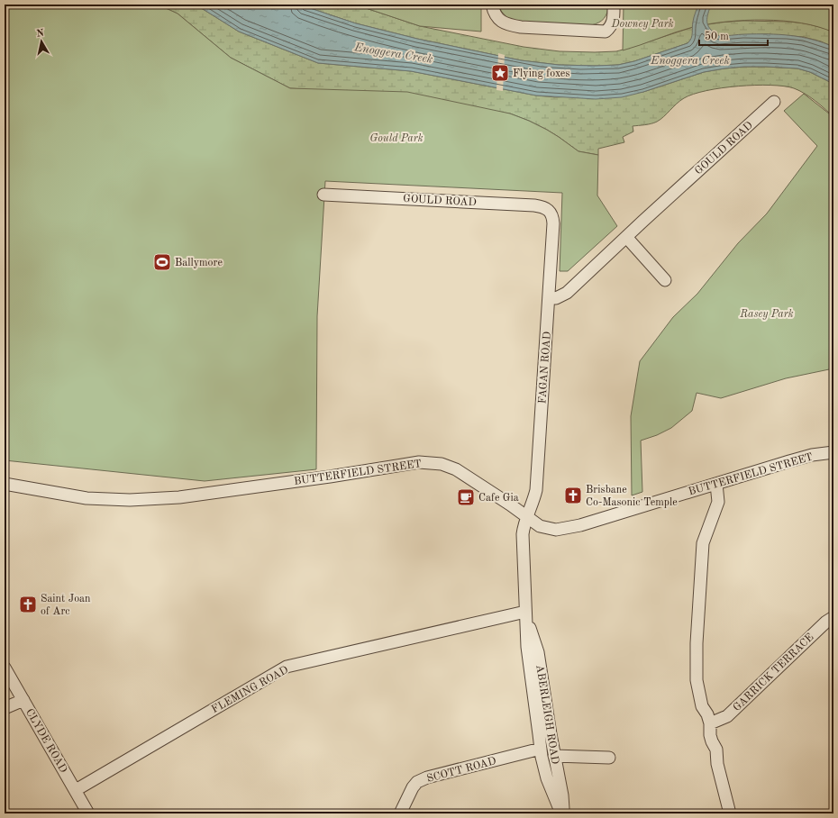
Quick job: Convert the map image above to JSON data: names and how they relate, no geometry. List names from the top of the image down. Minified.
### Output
{"streets":{"street":["GOULD ROAD","FAGAN ROAD","BUTTERFIELD STREET","GARRICK TERRACE","FLEMING ROAD","ABERLEIGH ROAD","CLYDE ROAD","SCOTT ROAD"]},"crossings":[["GOULD ROAD","FAGAN ROAD"],["FAGAN ROAD","BUTTERFIELD STREET"],["FAGAN ROAD","ABERLEIGH ROAD"],["BUTTERFIELD STREET","ABERLEIGH ROAD"],["FLEMING ROAD","ABERLEIGH ROAD"],["FLEMING ROAD","CLYDE ROAD"],["ABERLEIGH ROAD","SCOTT ROAD"]],"water":["Enoggera Creek"],"parks":["Downey Park","Gould Park","Rasey Park"],"places":{"place":["Flying foxes"],"sports":["Ballymore"],"church":["Brisbane Co-Masonic Temple","Saint Joan of Arc"],"cafe":["Cafe Gia"]},"scale_bar":"50 m","north":"top"}
